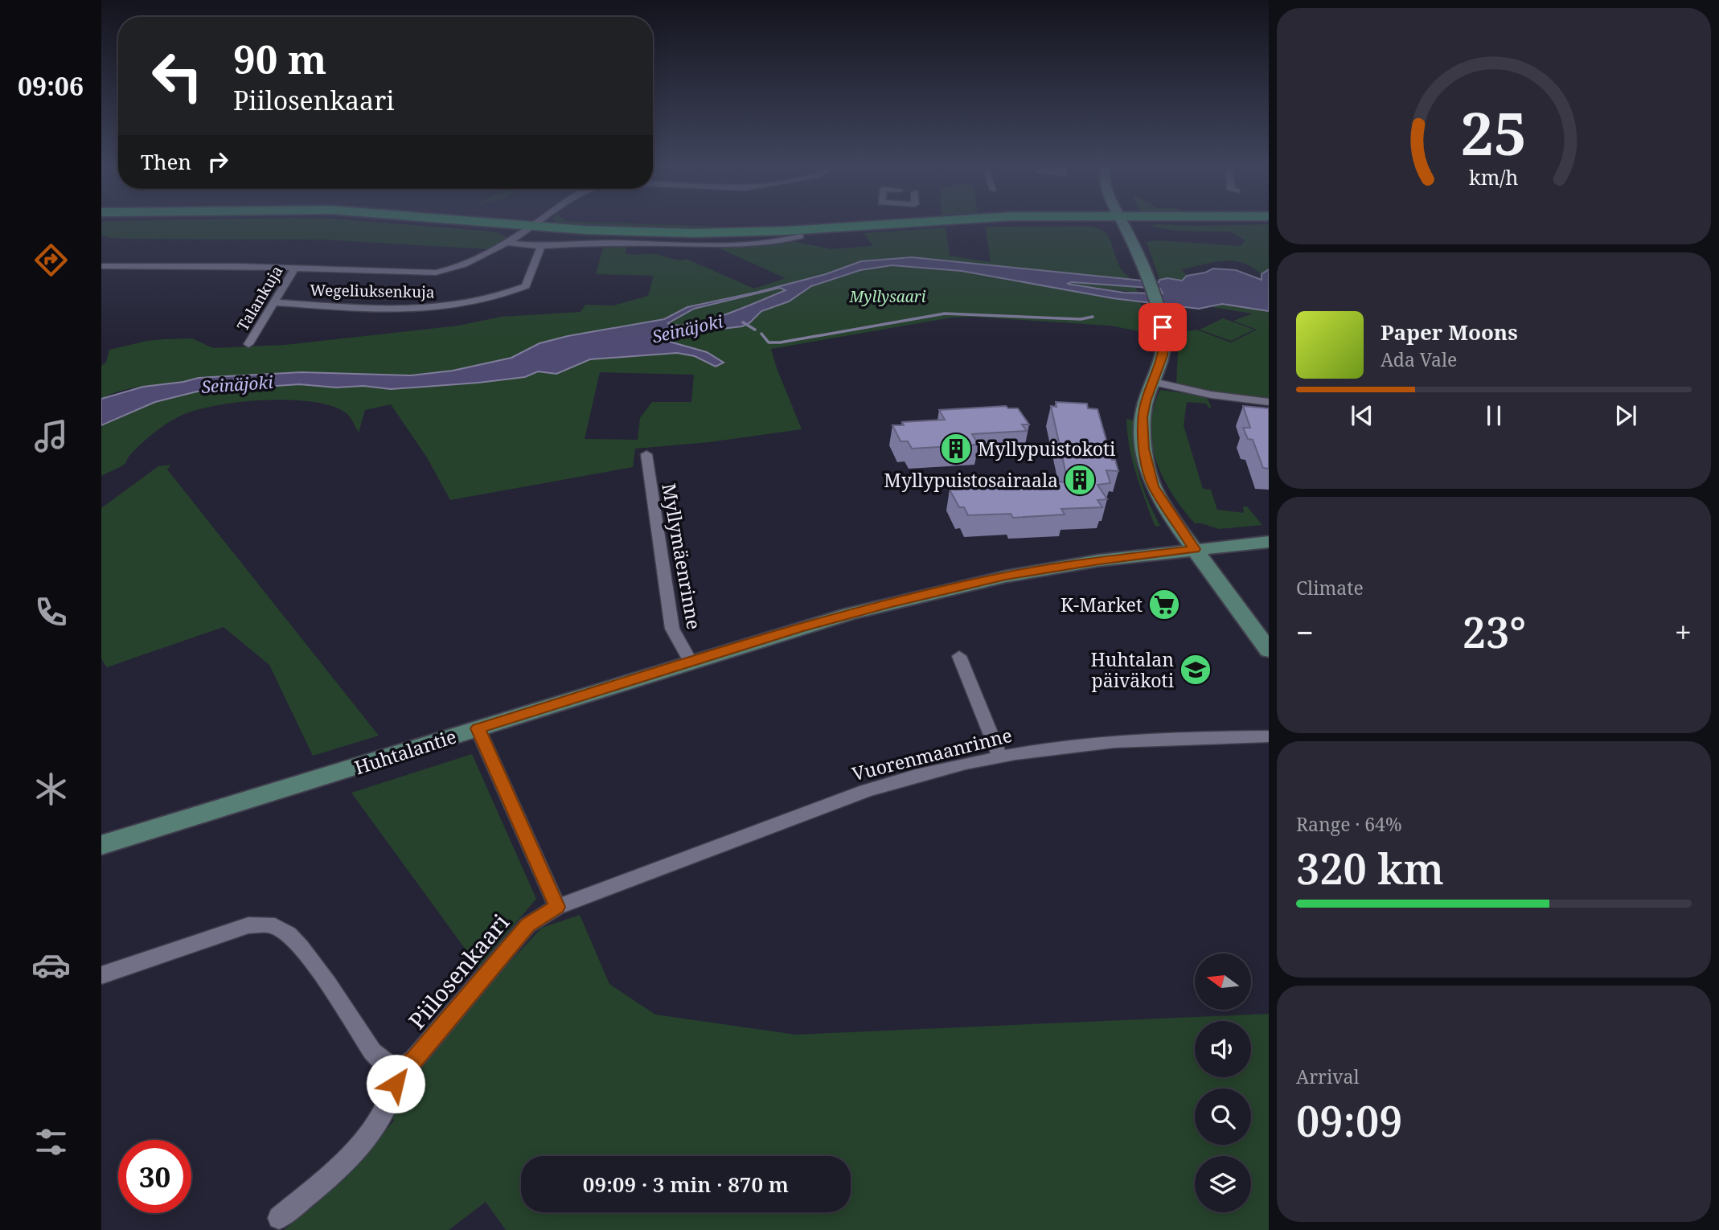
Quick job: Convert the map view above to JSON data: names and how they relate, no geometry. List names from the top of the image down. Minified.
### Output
{"streets":{"main road":["Huhtalantie"],"street":["Wegeliuksenkuja","Talankuja","Myllymäenrinne","Vuorenmaanrinne","Piilosenkaari"]},"crossings":[["Wegeliuksenkuja","Talankuja"],["Myllymäenrinne","Huhtalantie"],["Vuorenmaanrinne","Piilosenkaari"]],"water":["Seinäjoki"],"parks":["Myllysaari"],"places":{"building":["Myllypuistokoti","Myllypuistosairaala"],"supermarket":["K-Market"],"school or university":["Huhtalan päiväkoti"]},"north":"left","page":{"tabs":"09:06","turn":["90 m","Piilosenkaari"],"then":"Then","song":["Paper Moons","Ada Vale"],"tile":["Climate",["Range · 64%","320 km"],["Arrival","09:09"]],"heat":["−","23°","+"],"limit":"30","trip":"09:09 · 3 min · 870 m","gauge":["25","km/h"]}}
